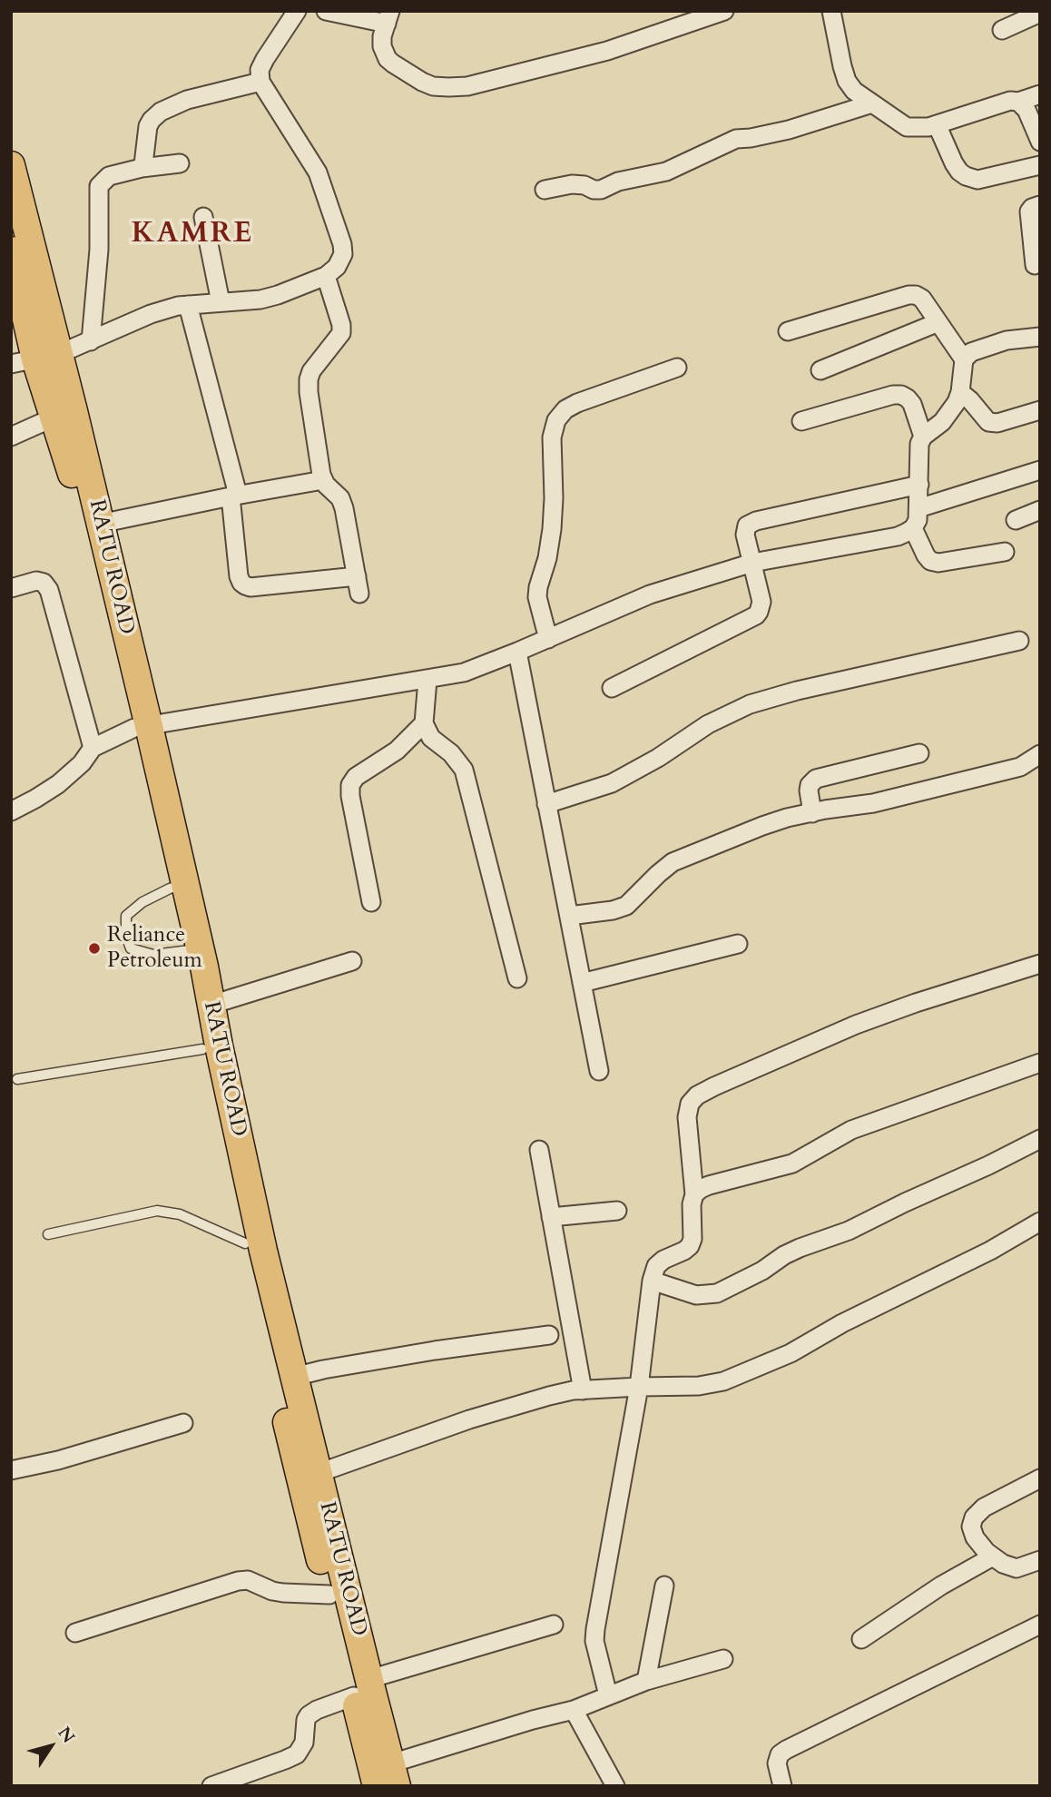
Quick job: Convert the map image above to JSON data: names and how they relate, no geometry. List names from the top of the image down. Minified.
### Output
{"streets":{"main road":["RATU ROAD"]},"districts":["KAMRE"],"places":["Reliance Petroleum"],"north":"top right"}
